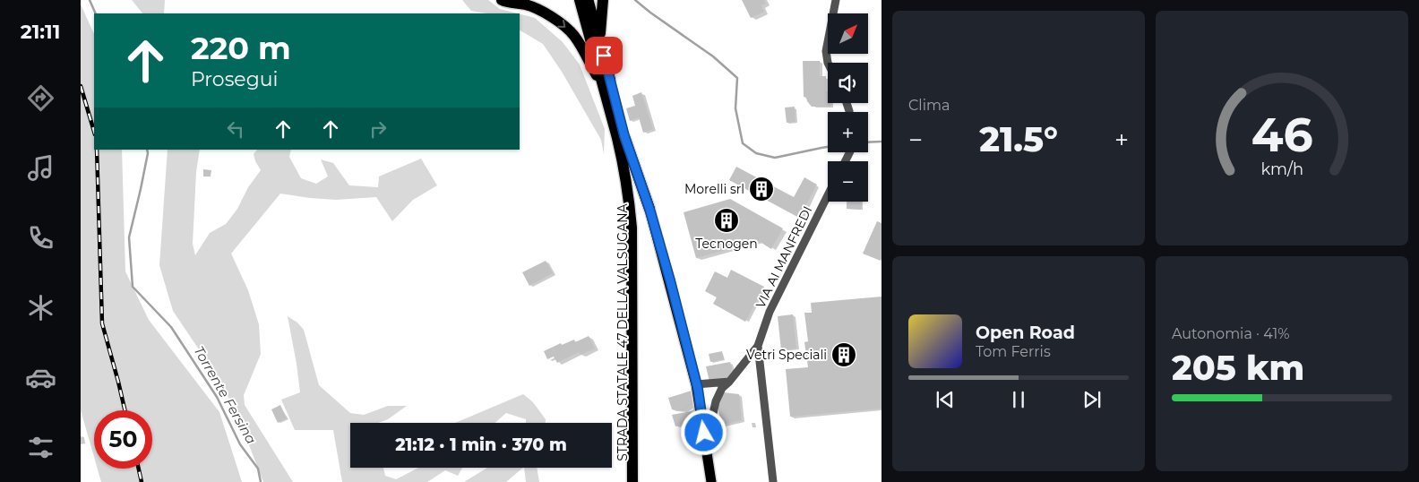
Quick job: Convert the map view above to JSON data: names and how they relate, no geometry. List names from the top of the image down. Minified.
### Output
{"streets":{"highway":["STRADA STATALE 47 DELLA VALSUGANA"],"street":["VIA AI MANFREDI"]},"water":["Torrente Fersina"],"places":{"building":["Morelli srl","Tecnogen","Vetri Speciali"]},"north":"top right","page":{"tabs":"21:11","tile":["Clima",["Autonomia · 41%","205 km"]],"map_buttons":["+","−"],"turn":["220 m","Prosegui"],"heat":["−","21.5°","+"],"song":["Open Road","Tom Ferris"],"limit":"50","trip":"21:12 · 1 min · 370 m","gauge":["46","km/h"]}}
